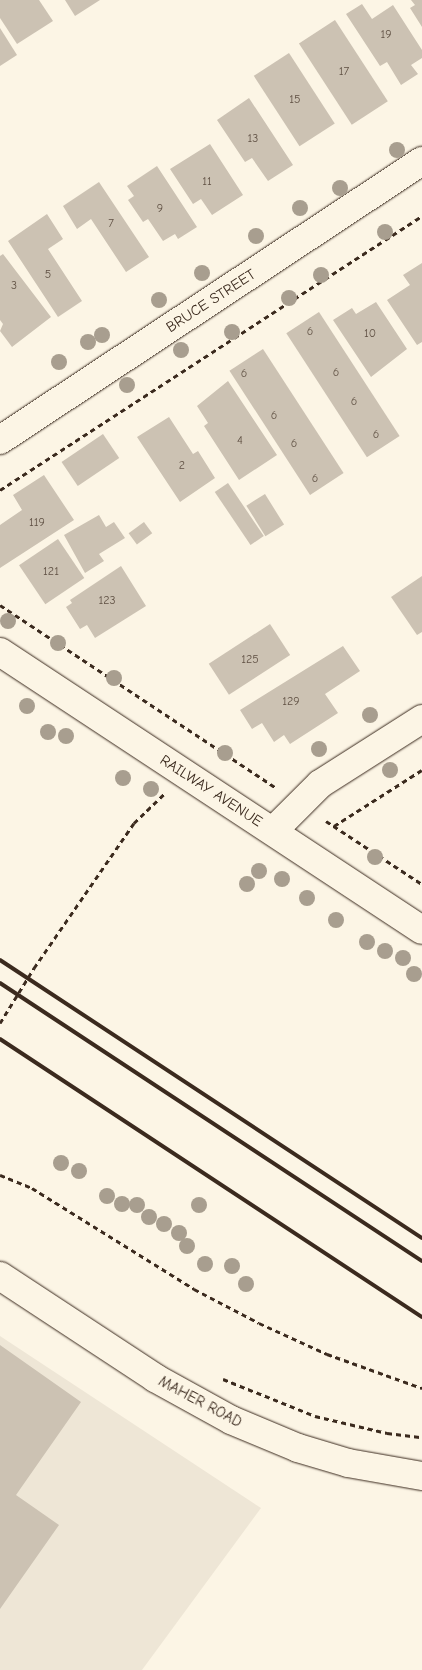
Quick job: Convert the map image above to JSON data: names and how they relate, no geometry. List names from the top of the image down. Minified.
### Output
{"streets":{"street":["BRUCE STREET","RAILWAY AVENUE","MAHER ROAD"]},"house_numbers":["19","17","15","13","11","9","7","5","3","6","10","6","6","6","6","6","4","6","2","6","119","121","123","125","129"]}
